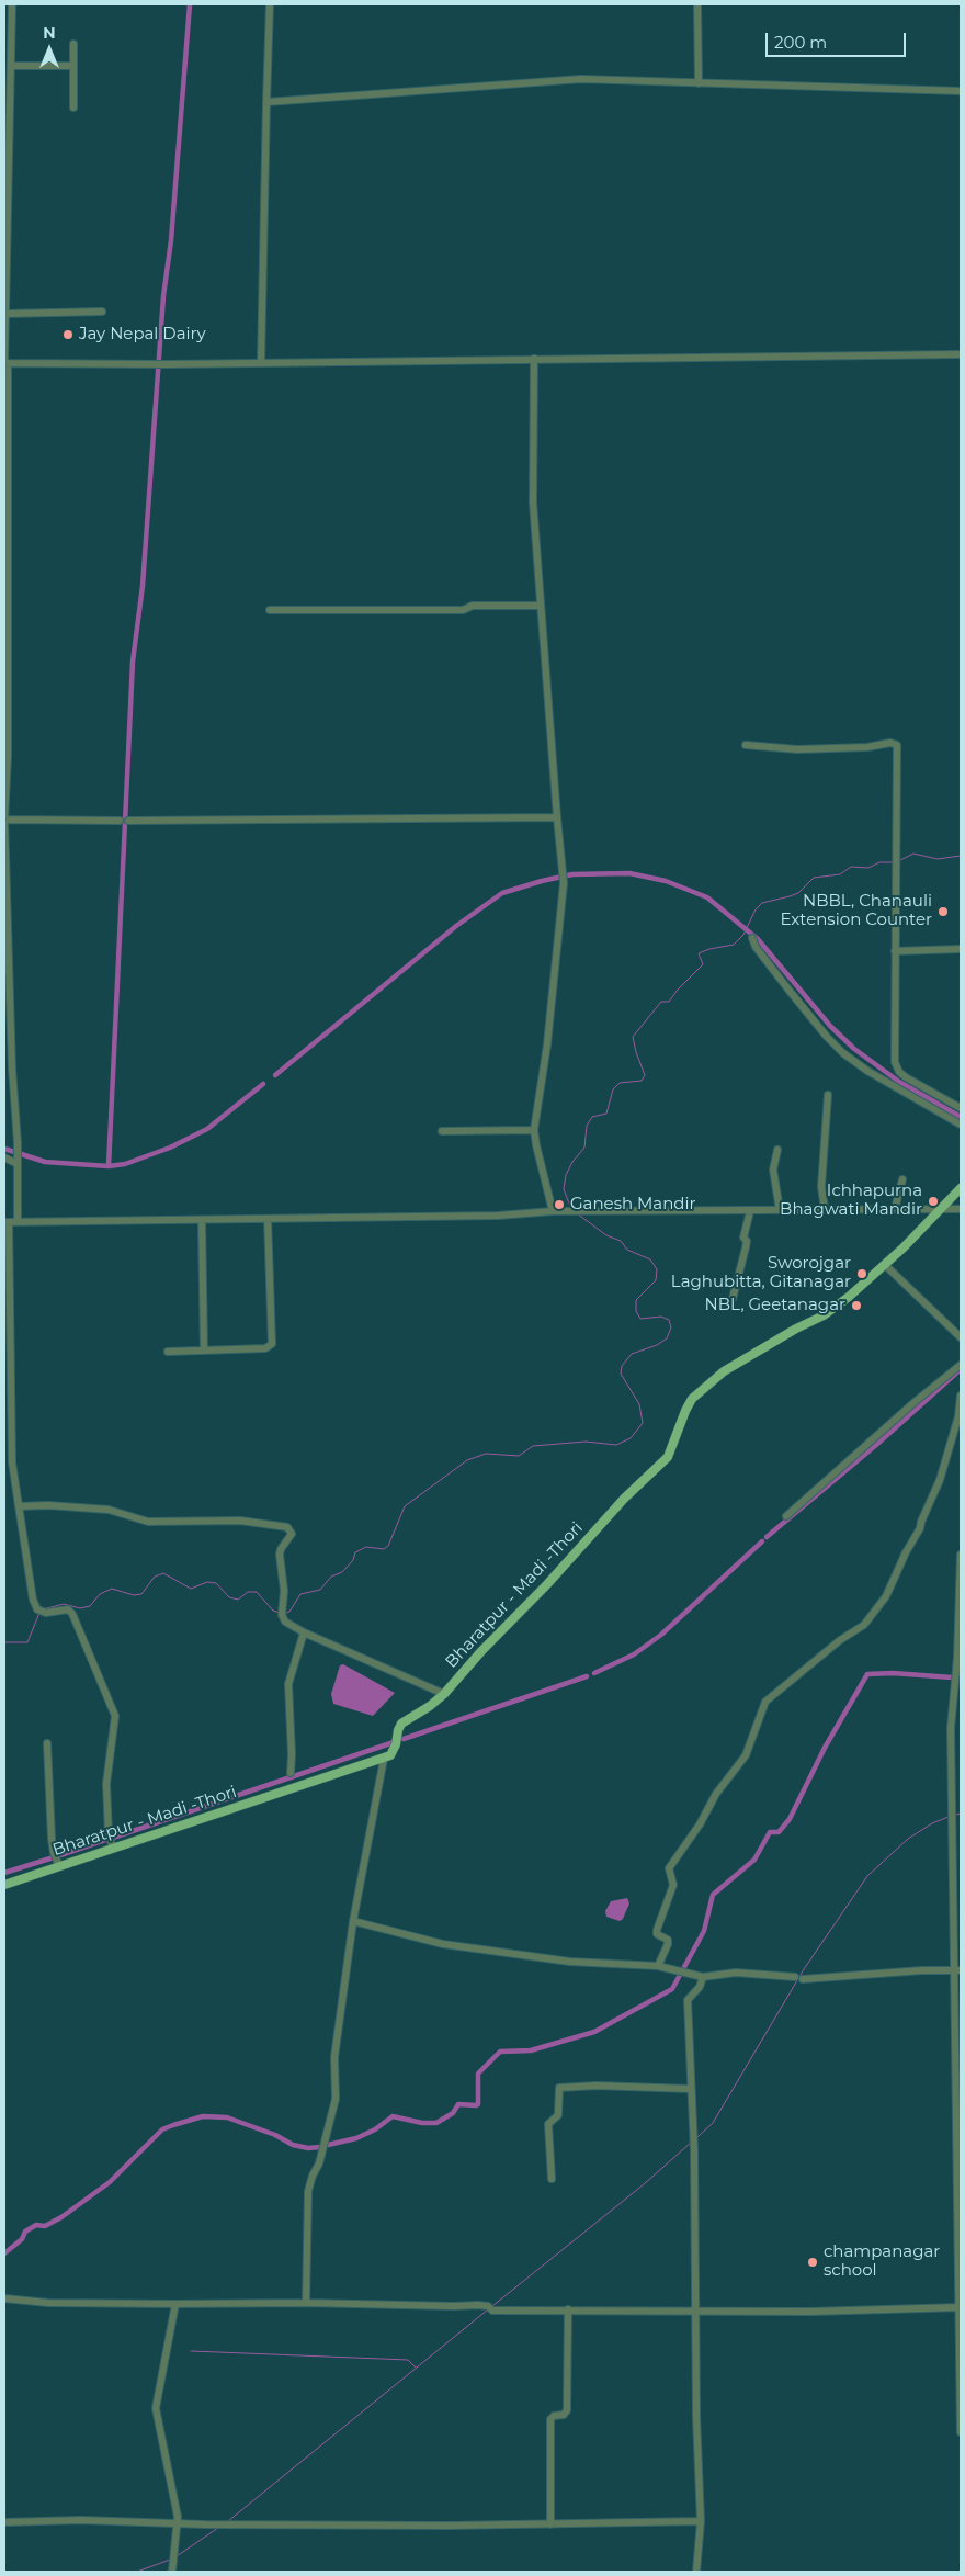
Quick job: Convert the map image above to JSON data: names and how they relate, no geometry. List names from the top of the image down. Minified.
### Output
{"streets":{"main road":["Bharatpur - Madi -Thori"]},"places":["Jay Nepal Dairy","NBBL, Chanauli Extension Counter","Ichhapurna Bhagwati Mandir","Ganesh Mandir","Sworojgar Laghubitta, Gitanagar","NBL, Geetanagar","champanagar school"],"scale_bar":"200 m","north":"top"}
